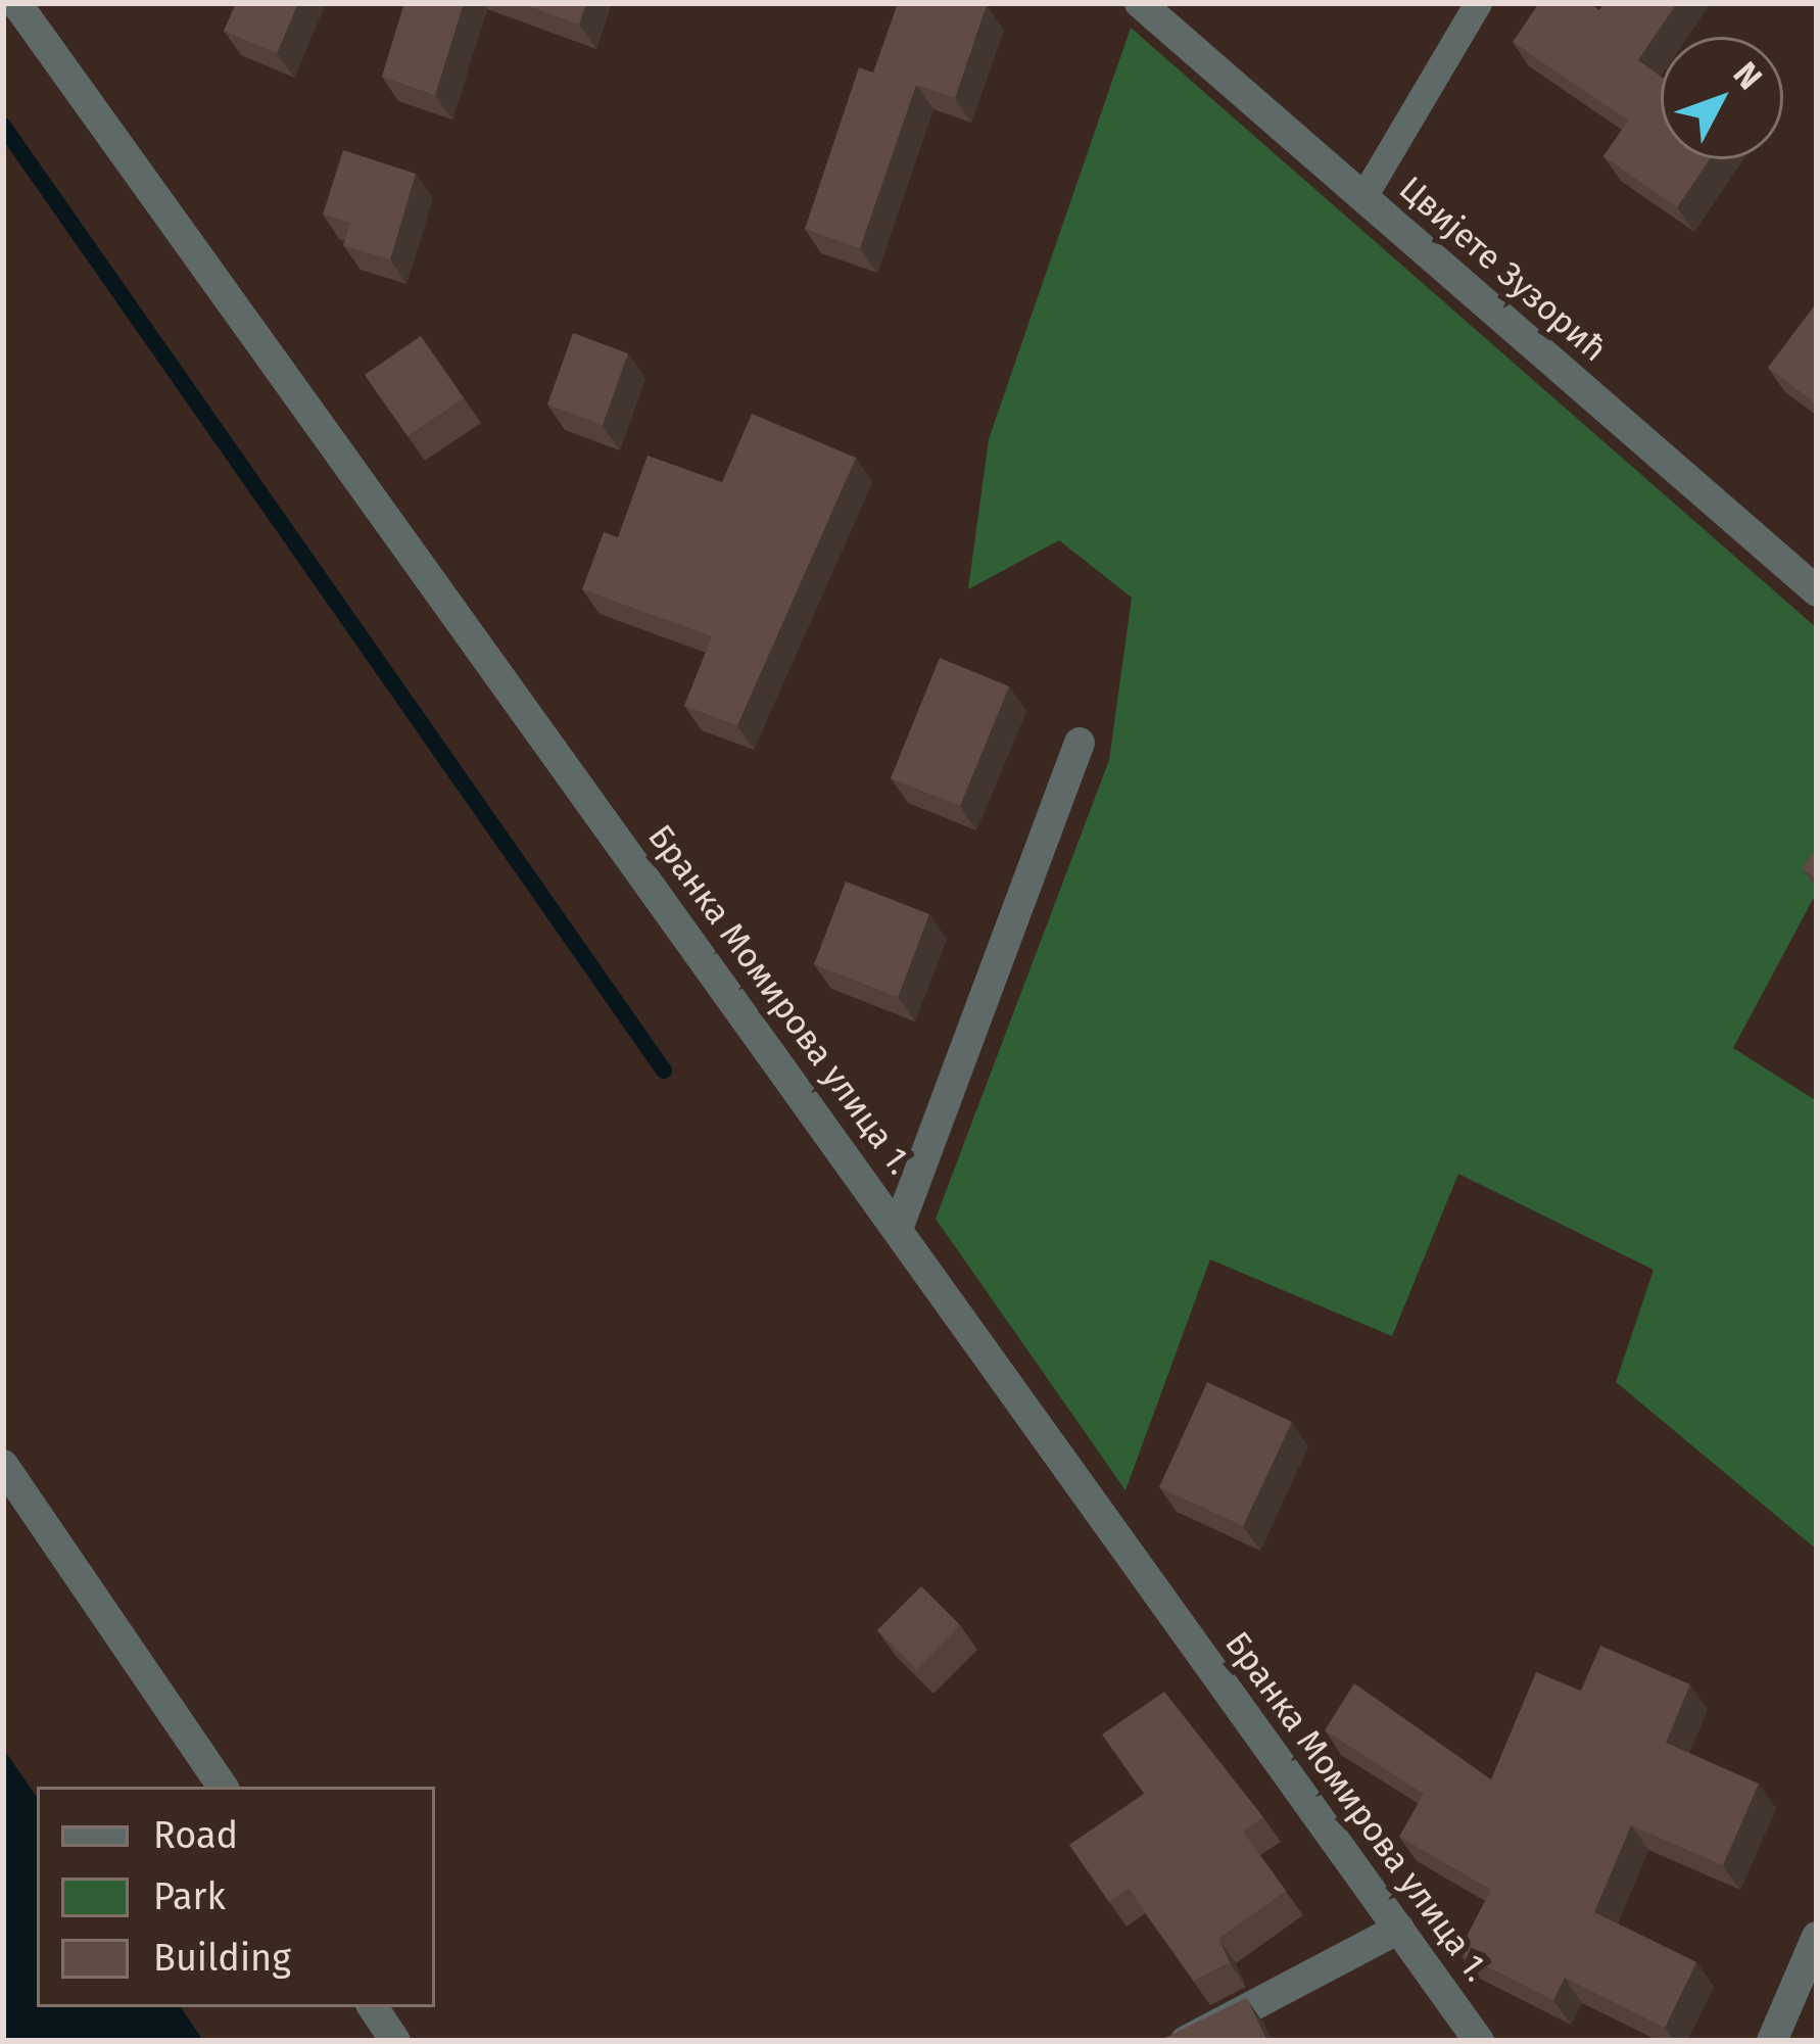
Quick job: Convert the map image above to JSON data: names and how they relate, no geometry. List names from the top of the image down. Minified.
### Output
{"streets":{"street":["Цвијете Зузорић","Бранка Момирова улица 1."]},"legend":["Road","Park","Building"],"north":"top right"}
